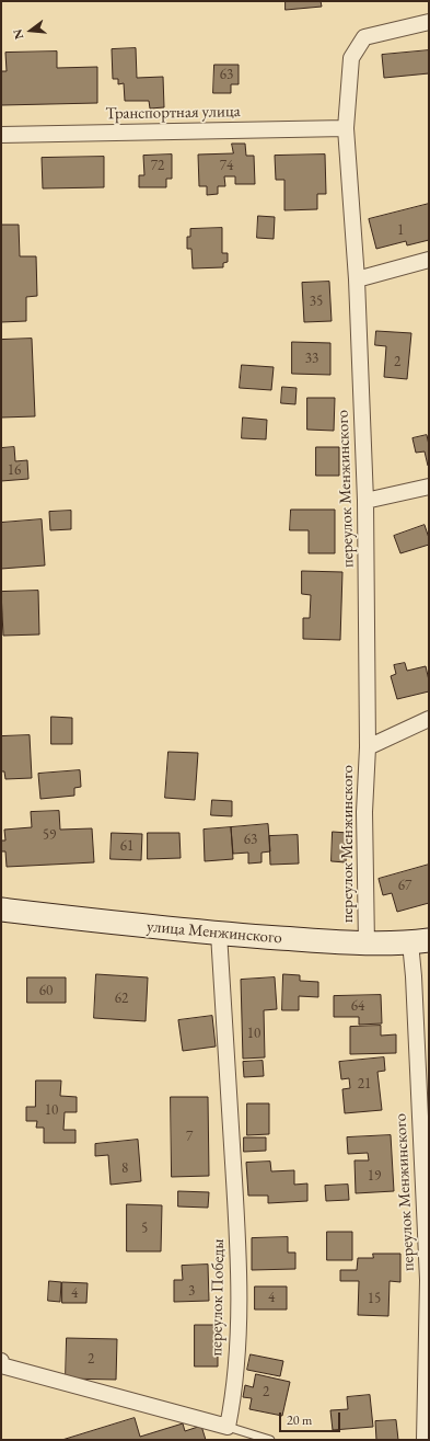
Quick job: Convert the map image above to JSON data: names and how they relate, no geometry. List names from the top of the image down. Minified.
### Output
{"streets":{"street":["Транспортная улица","переулок Менжинского","улица Менжинского","переулок Победы"]},"crossings":[["Транспортная улица","переулок Менжинского"],["переулок Менжинского","улица Менжинского"],["улица Менжинского","переулок Победы"]],"house_numbers":["63","72","74","1","35","33","2","16","59","63","61","67","60","62","64","10","21","10","7","8","19","5","3","4","4","15","2","2"],"scale_bar":"20 m","north":"left"}
